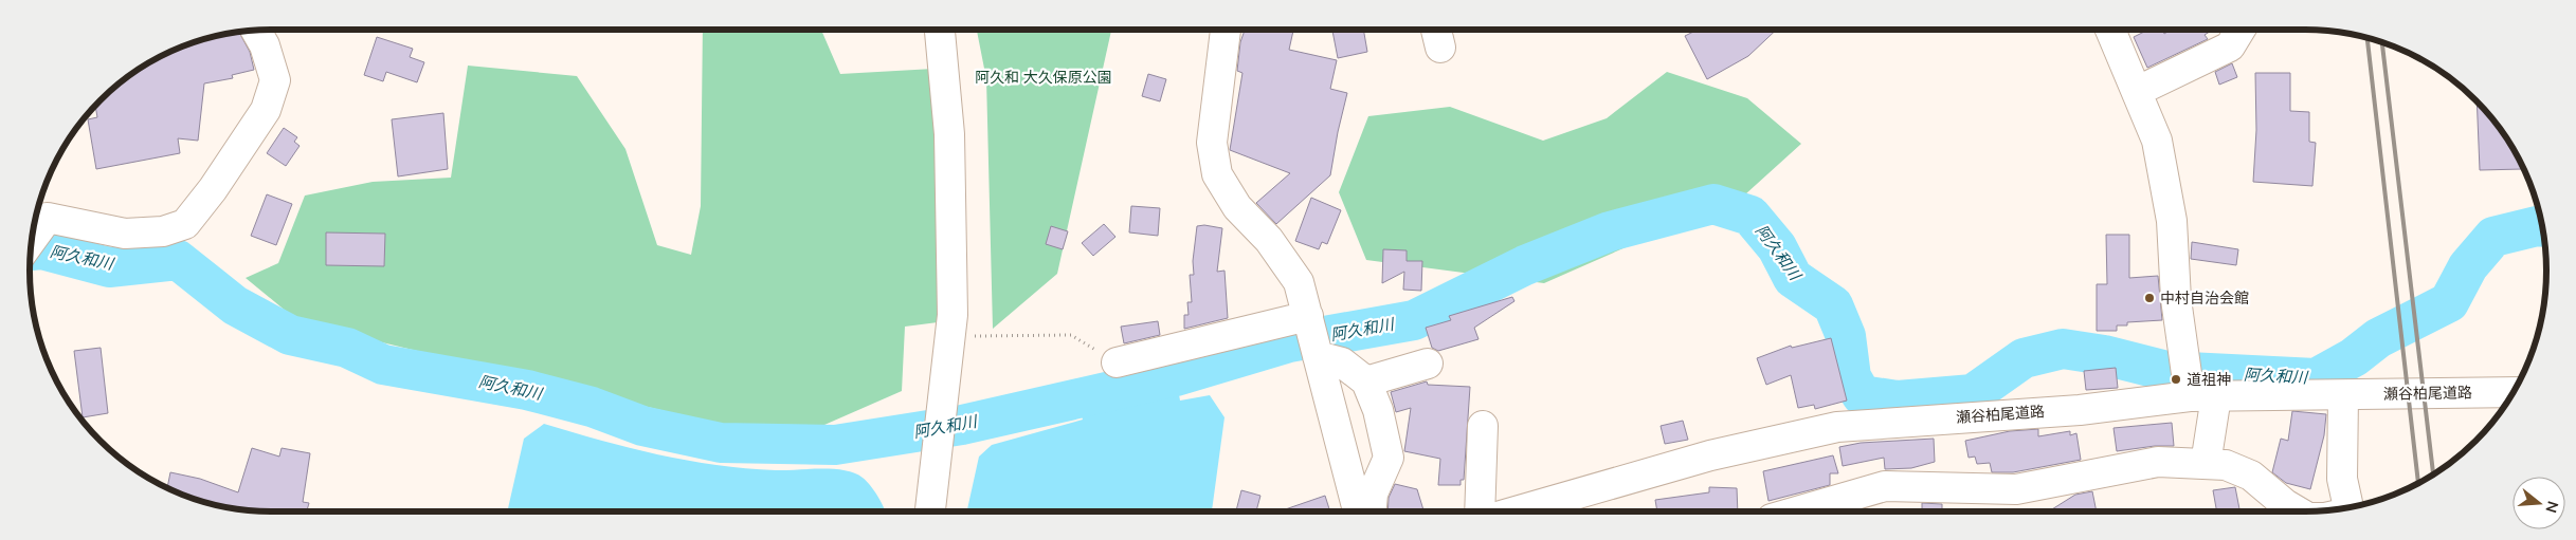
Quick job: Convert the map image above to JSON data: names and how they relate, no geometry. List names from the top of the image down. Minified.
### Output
{"streets":{"street":["瀬谷柏尾道路"]},"water":["阿久和川"],"parks":["阿久和 大久保原公園"],"places":["中村自治会館","道祖神"],"north":"right"}
